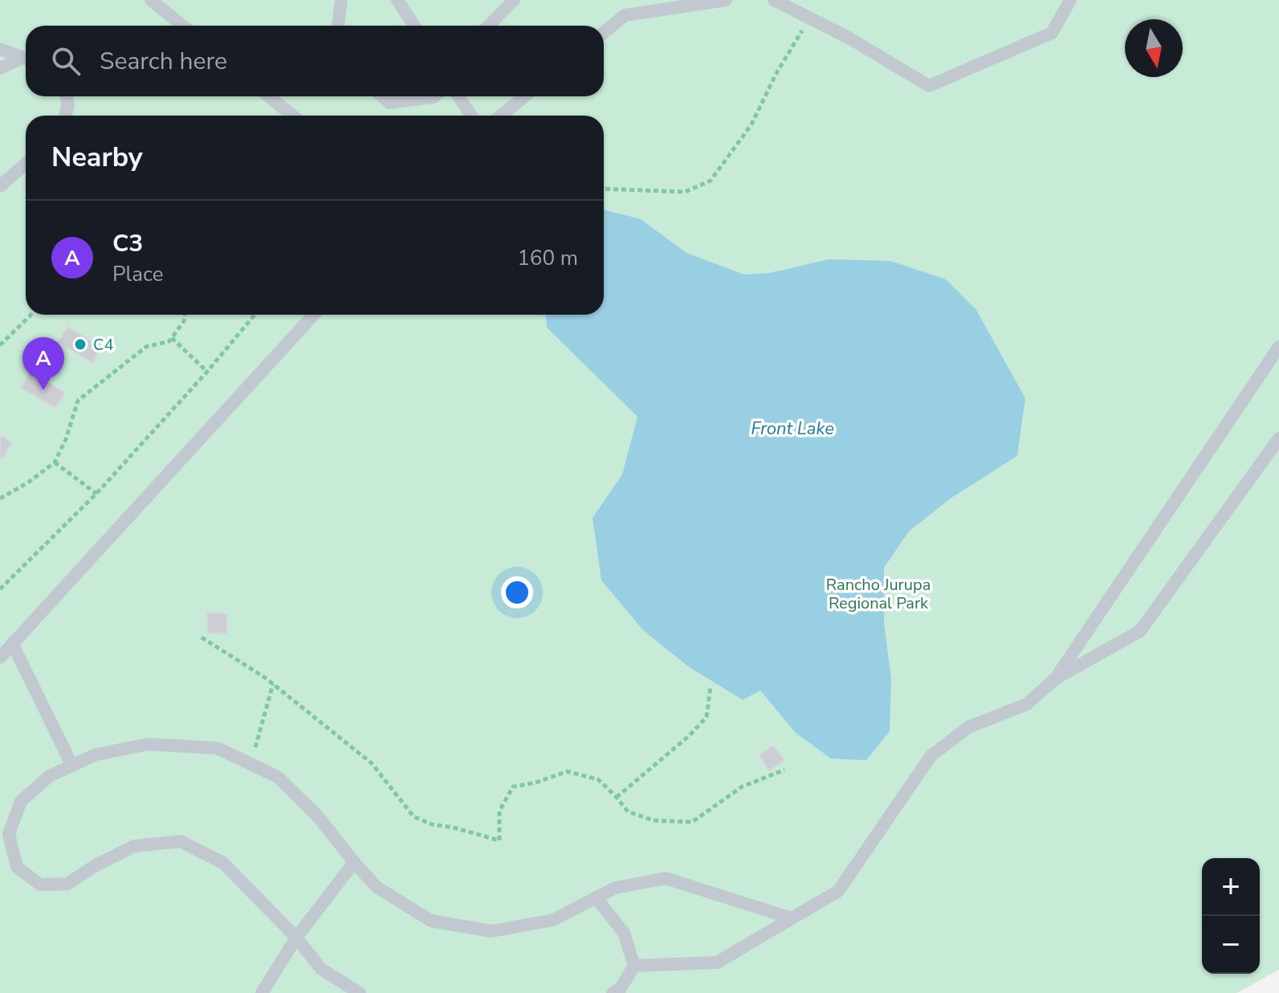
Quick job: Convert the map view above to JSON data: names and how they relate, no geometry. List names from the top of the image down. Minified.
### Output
{"water":["Front Lake"],"parks":["Rancho Jurupa Regional Park"],"places":["C4"],"north":"bottom","page":{"search":"Search here","heading":"Nearby","list":[{"mark":"A","name":"C3","note":"Place","value":"160 m"}],"pins":"A","map_buttons":["+","−"]}}
